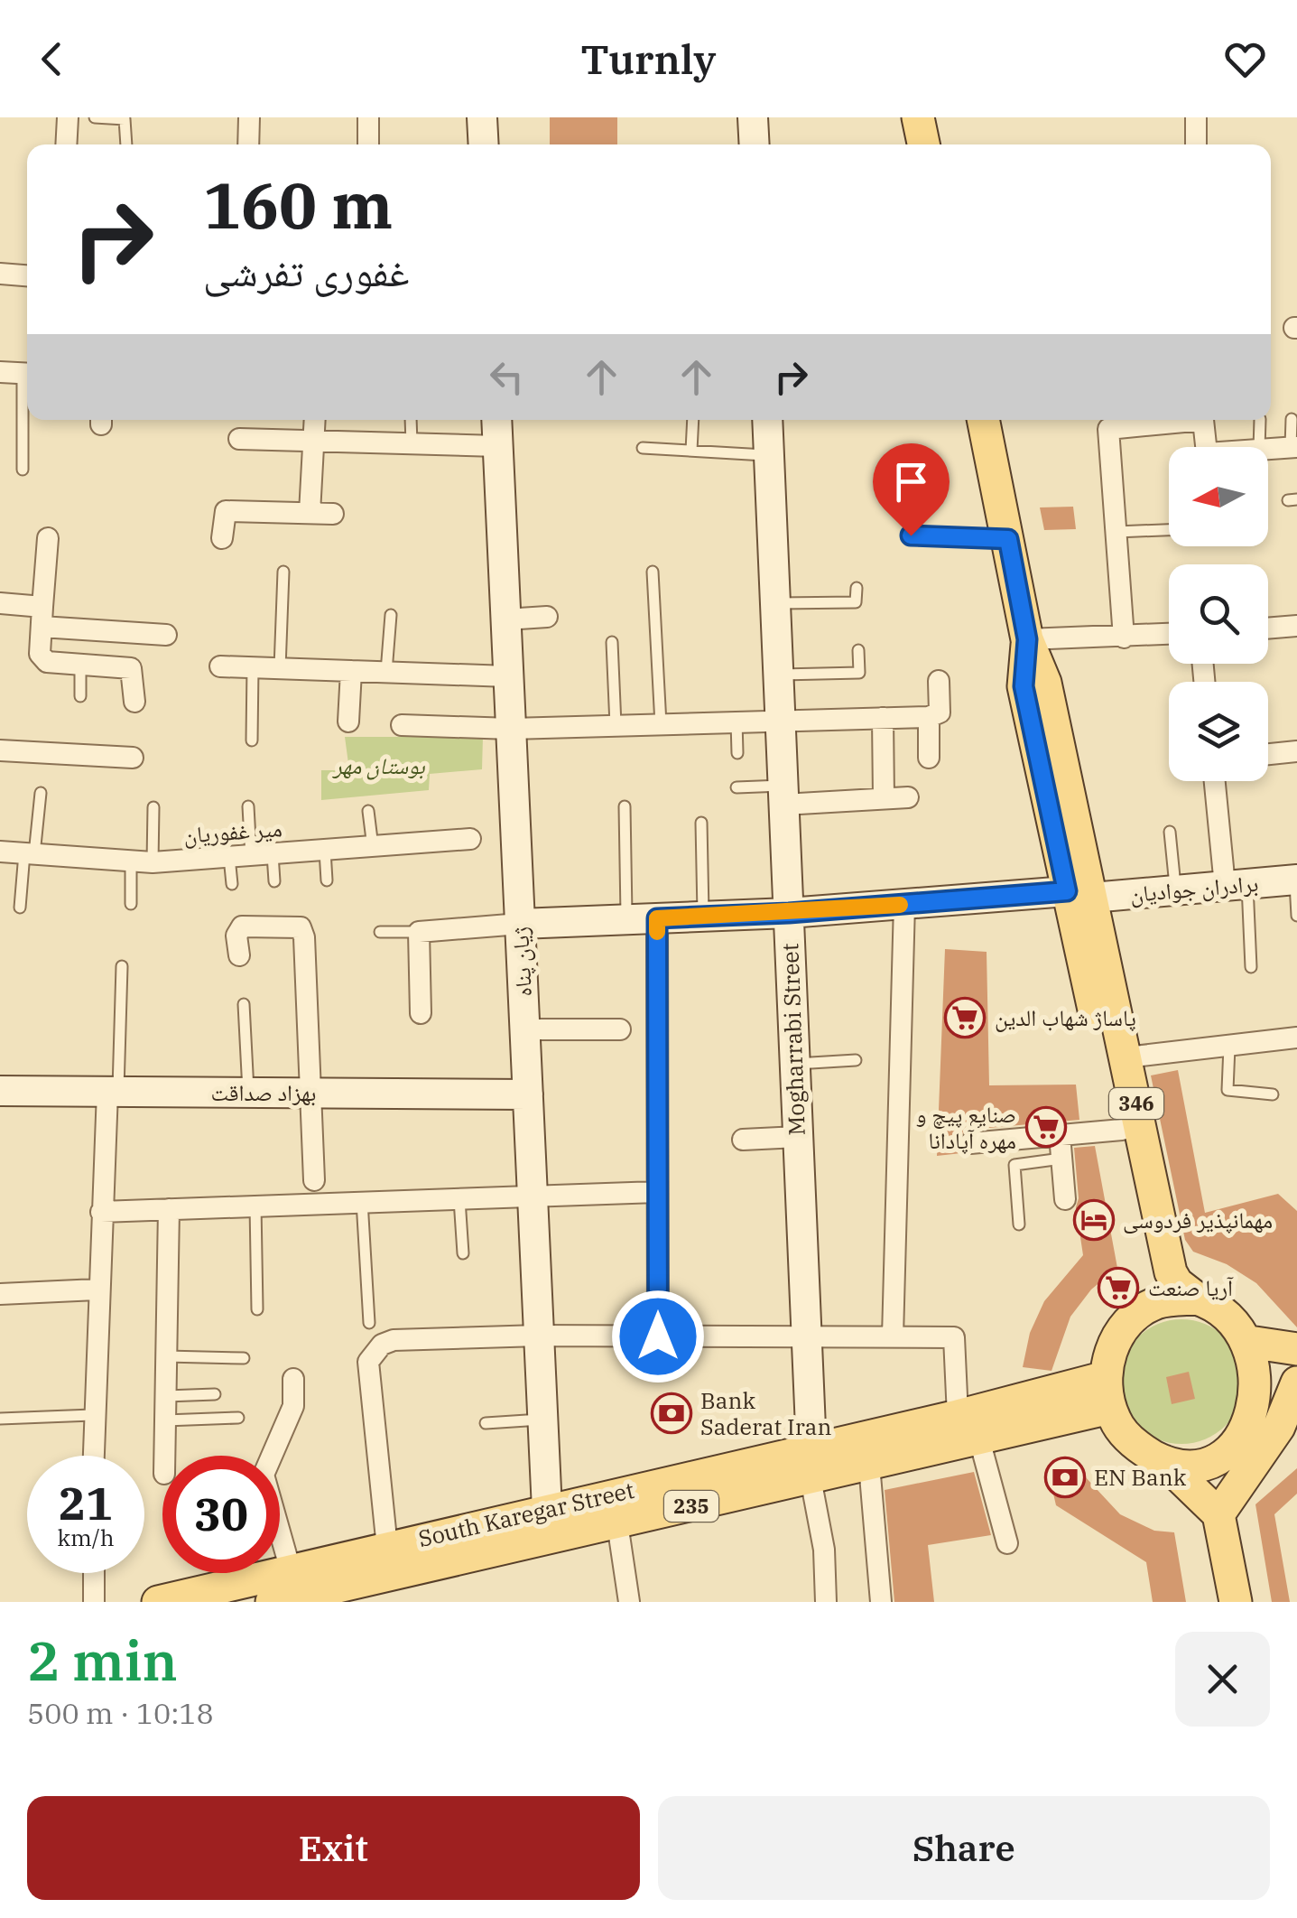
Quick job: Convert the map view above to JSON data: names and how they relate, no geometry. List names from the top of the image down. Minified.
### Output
{"streets":{"main road":["346","235","South Karegar Street"],"street":["میر غفوریان","برادران جوادیان","ژیان پناه","Mogharrabi Street","بهزاد صداقت"]},"crossings":[["برادران جوادیان","ژیان پناه"],["برادران جوادیان","Mogharrabi Street"],["برادران جوادیان","346"],["ژیان پناه","بهزاد صداقت"],["ژیان پناه","South Karegar Street"],["Mogharrabi Street","South Karegar Street"],["346","South Karegar Street"]],"parks":["بوستان مهر"],"places":{"supermarket":["پاساژ شهاب الدین","صنایع پیچ و مهره آپادانا","آریا صنعت"],"hotel":["مهمانپذیر فردوسی"],"bank":["Bank Saderat Iran","EN Bank"]},"north":"left","page":{"header":"Turnly","turn":["160 m","غفوری تفرشی"],"speed":"21 km/h","limit":"30","heading":["2 min","500 m · 10:18"],"buttons":["Exit","Share"]}}
